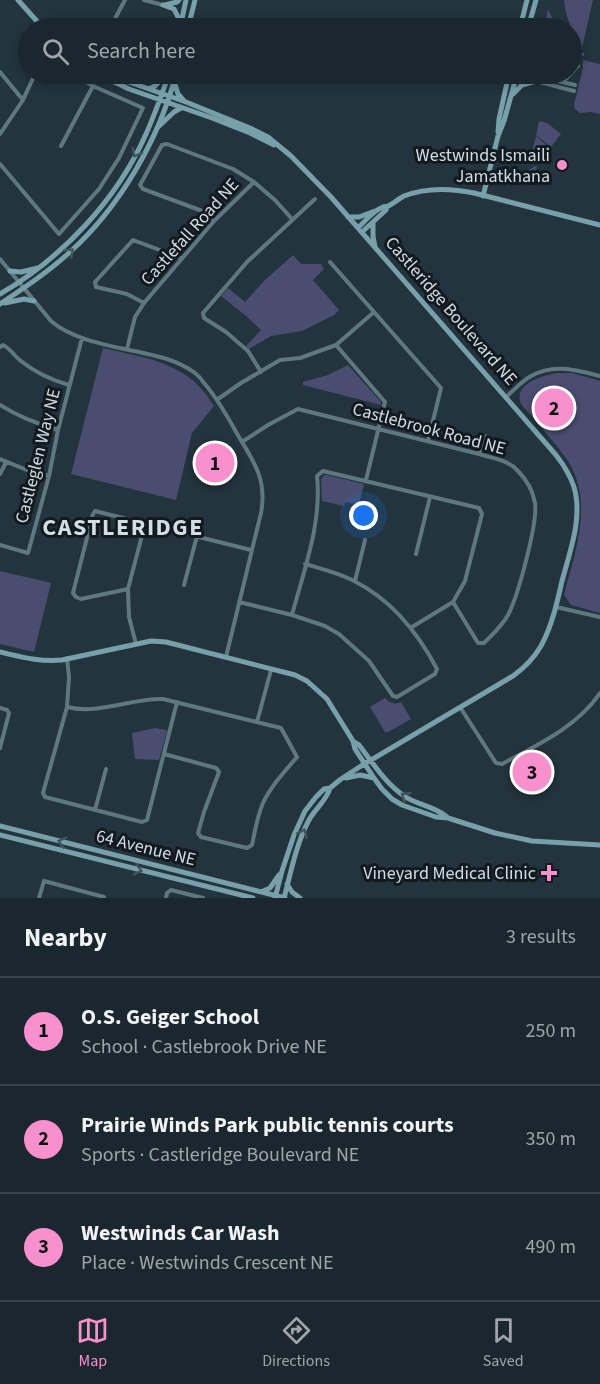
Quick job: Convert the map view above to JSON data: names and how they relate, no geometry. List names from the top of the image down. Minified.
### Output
{"streets":{"street":["Castlefall Road NE","Castleridge Boulevard NE","Castlebrook Road NE","Castleglen Way NE","64 Avenue NE"]},"crossings":[["Castleridge Boulevard NE","64 Avenue NE"]],"districts":["CASTLERIDGE"],"places":{"other":["Westwinds Ismaili Jamatkhana"],"health":["Vineyard Medical Clinic"]},"page":{"search":"Search here","pins":["2","1","3"],"heading":["Nearby","3 results"],"list":[{"mark":"1","name":"O.S. Geiger School","note":"School · Castlebrook Drive NE","value":"250 m"},{"mark":"2","name":"Prairie Winds Park public tennis courts","note":"Sports · Castleridge Boulevard NE","value":"350 m"},{"mark":"3","name":"Westwinds Car Wash","note":"Place · Westwinds Crescent NE","value":"490 m"}],"nav":["Map","Directions","Saved"]}}
